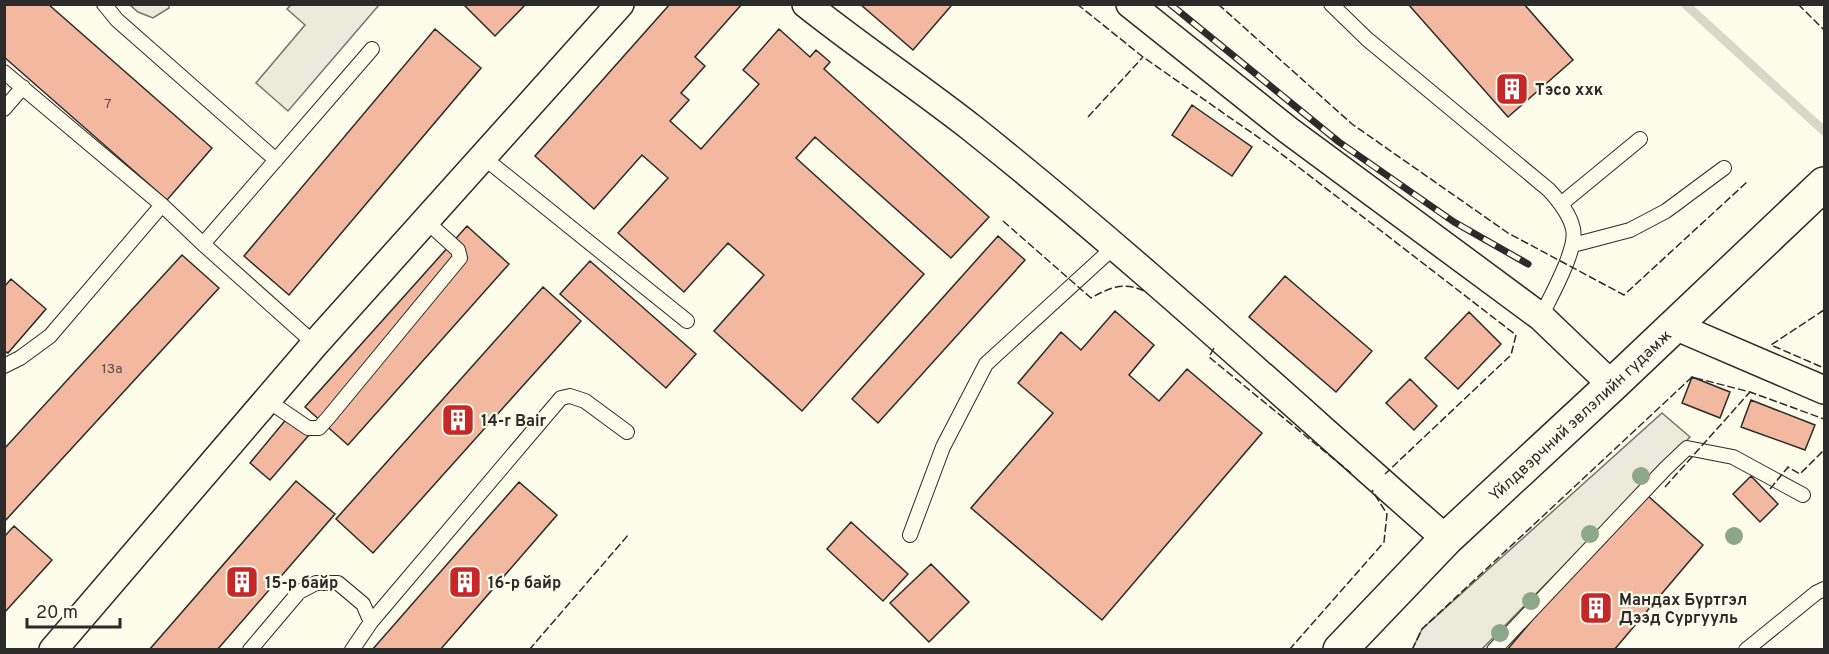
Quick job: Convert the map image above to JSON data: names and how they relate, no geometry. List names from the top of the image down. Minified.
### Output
{"streets":{"main road":["Үйлдвэрчний эвлэлийн гудамж"]},"places":{"building":["Тэсо ххк","14-r Bair","15-р байр","16-р байр","Мандах Бүртгэл Дээд Сургууль"]},"house_numbers":["7","13a"],"scale_bar":"20 m"}
